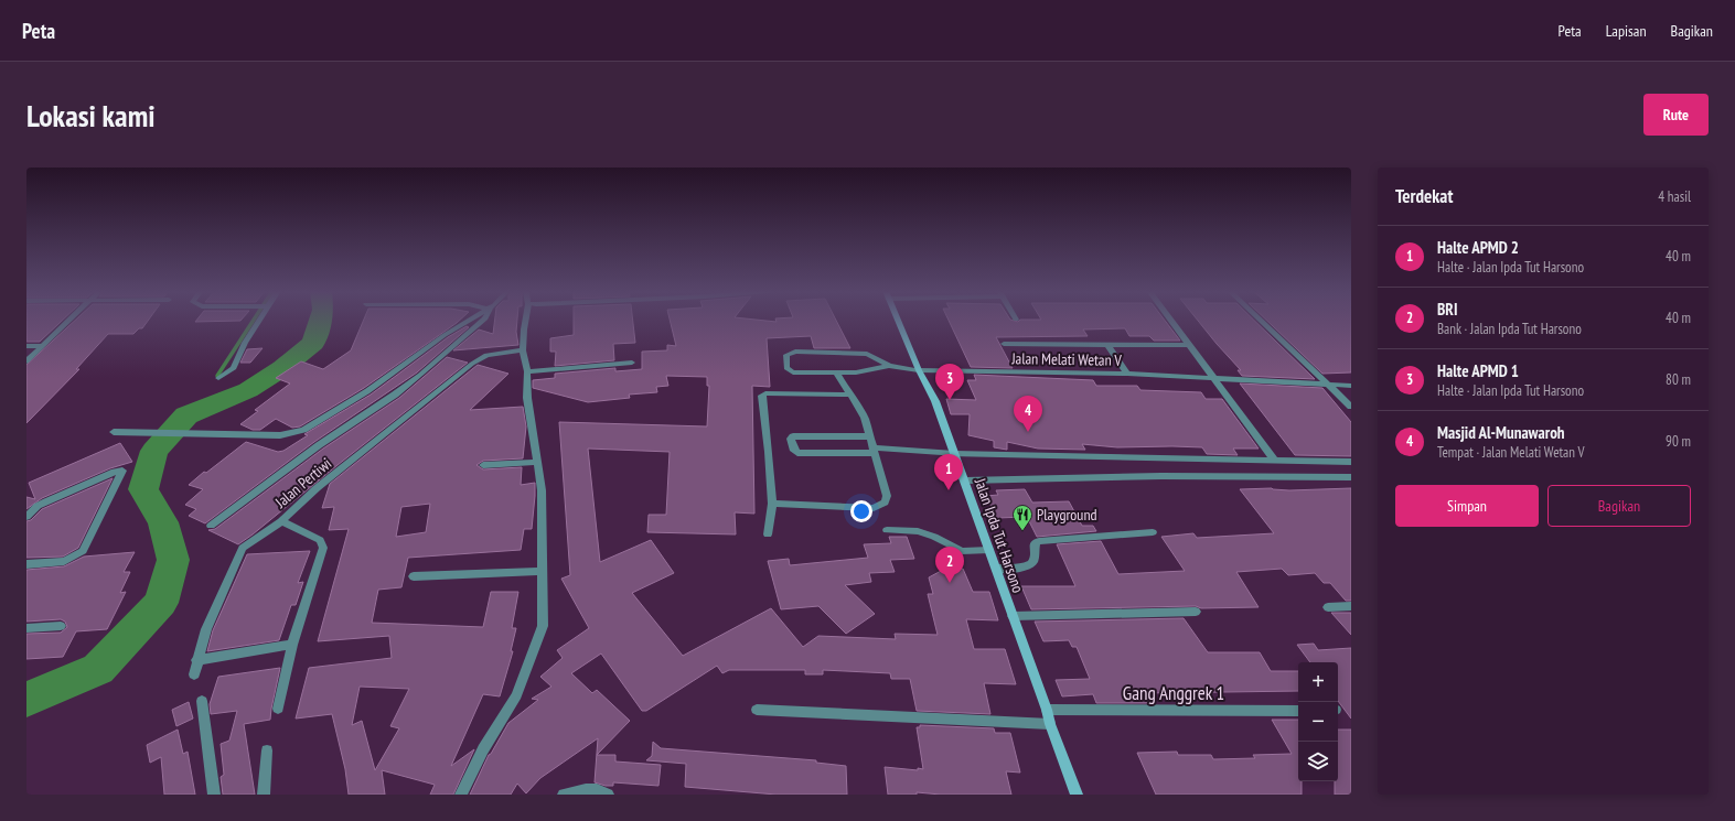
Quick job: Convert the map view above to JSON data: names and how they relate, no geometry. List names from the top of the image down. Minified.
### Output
{"streets":{"main road":["Jalan Ipda Tut Harsono"],"street":["Jalan Melati Wetan V","Jalan Pertiwi","Gang Anggrek 1"]},"crossings":[["Jalan Melati Wetan V","Jalan Ipda Tut Harsono"],["Jalan Ipda Tut Harsono","Gang Anggrek 1"]],"places":{"restaurant":["Playground"]},"page":{"header":"Peta","nav":["Peta","Lapisan","Bagikan"],"buttons":["Rute",["Simpan","Bagikan"]],"title":"Lokasi kami","heading":["Terdekat","4 hasil"],"list":[{"mark":"1","name":"Halte APMD 2","note":"Halte · Jalan Ipda Tut Harsono","value":"40 m"},{"mark":"2","name":"BRI","note":"Bank · Jalan Ipda Tut Harsono","value":"40 m"},{"mark":"3","name":"Halte APMD 1","note":"Halte · Jalan Ipda Tut Harsono","value":"80 m"},{"mark":"4","name":"Masjid Al-Munawaroh","note":"Tempat · Jalan Melati Wetan V","value":"90 m"}],"pins":["3","4","1","2"],"map_buttons":["+","−"]}}
